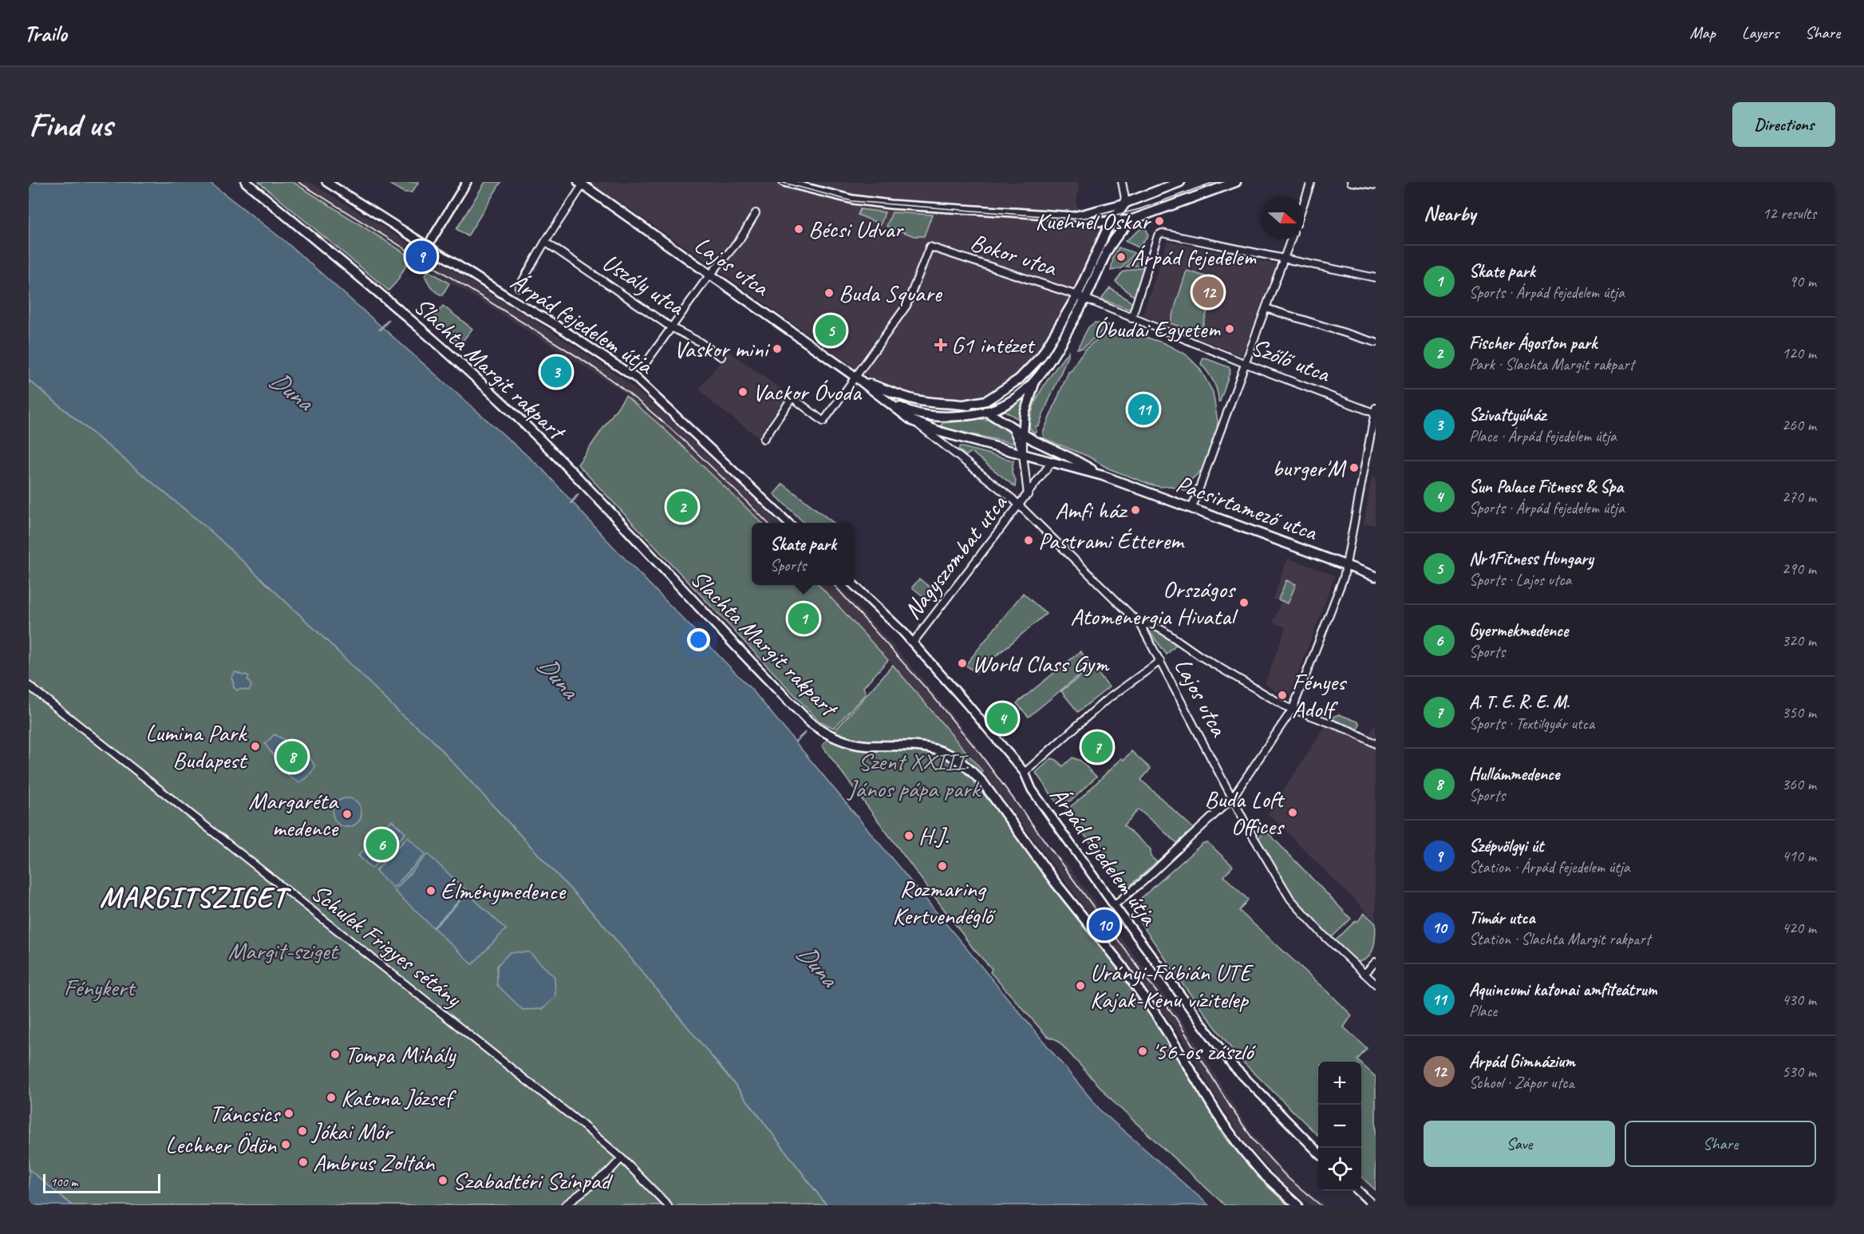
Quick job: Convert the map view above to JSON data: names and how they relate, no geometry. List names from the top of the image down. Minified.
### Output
{"streets":{"main road":["Lajos utca","Slachta Margit rakpart","Pacsirtamező utca","Nagyszombat utca"],"street":["Bokor utca","Uszály utca","Árpád fejedelem útja","Szőlő utca","Schulek Frigyes sétány"]},"crossings":[["Bokor utca","Lajos utca"],["Bokor utca","Szőlő utca"],["Bokor utca","Nagyszombat utca"],["Lajos utca","Pacsirtamező utca"],["Lajos utca","Nagyszombat utca"],["Árpád fejedelem útja","Nagyszombat utca"],["Szőlő utca","Nagyszombat utca"],["Pacsirtamező utca","Nagyszombat utca"]],"districts":["MARGITSZIGET"],"water":["Duna"],"parks":["Szent XXIII. János pápa park","Margit-sziget","Fénykert"],"places":{"other":["Kuehnel Oskar","Bécsi Udvar","Árpád fejedelem","Buda Square","Óbudai Egyetem","Vaskor mini","Vackor Óvoda","burger'M","Amfi ház","Pastrami Étterem","Országos Atomenergia Hivatal","World Class Gym","Fényes Adolf","Lumina Park Budapest","Buda Loft Offices","Margaréta medence","H.J.","Rozmaring Kertvendéglő","Élménymedence","Urányi-Fábián UTE Kajak-Kenu vízitelep","'56-os zászló","Tompa Mihály","Katona József","Táncsics","Jókai Mór","Lechner Ödön","Ambrus Zoltán","Szabadtéri Színpad"],"health":["G1 intézet"]},"scale_bar":"100 m","north":"right","page":{"header":"Trailo","nav":["Map","Layers","Share"],"buttons":["Directions",["Save","Share"]],"title":"Find us","heading":["Nearby","12 results"],"pins":["9","12","5","3","11","2","1","4","7","8","6","10"],"list":[{"mark":"1","name":"Skate park","note":"Sports · Árpád fejedelem útja","value":"90 m"},{"mark":"2","name":"Fischer Ágoston park","note":"Park · Slachta Margit rakpart","value":"120 m"},{"mark":"3","name":"Szivattyúház","note":"Place · Árpád fejedelem útja","value":"260 m"},{"mark":"4","name":"Sun Palace Fitness & Spa","note":"Sports · Árpád fejedelem útja","value":"270 m"},{"mark":"5","name":"Nr1Fitness Hungary","note":"Sports · Lajos utca","value":"290 m"},{"mark":"6","name":"Gyermekmedence","note":"Sports","value":"320 m"},{"mark":"7","name":"A. T. E. R. E. M.","note":"Sports · Textilgyár utca","value":"350 m"},{"mark":"8","name":"Hullámmedence","note":"Sports","value":"360 m"},{"mark":"9","name":"Szépvölgyi út","note":"Station · Árpád fejedelem útja","value":"410 m"},{"mark":"10","name":"Tímár utca","note":"Station · Slachta Margit rakpart","value":"420 m"},{"mark":"11","name":"Aquincumi katonai amfiteátrum","note":"Place","value":"430 m"},{"mark":"12","name":"Árpád Gimnázium","note":"School · Zápor utca","value":"530 m"}],"popup":["Skate park","Sports"],"map_buttons":["+","−"],"scale":"100 m"}}
